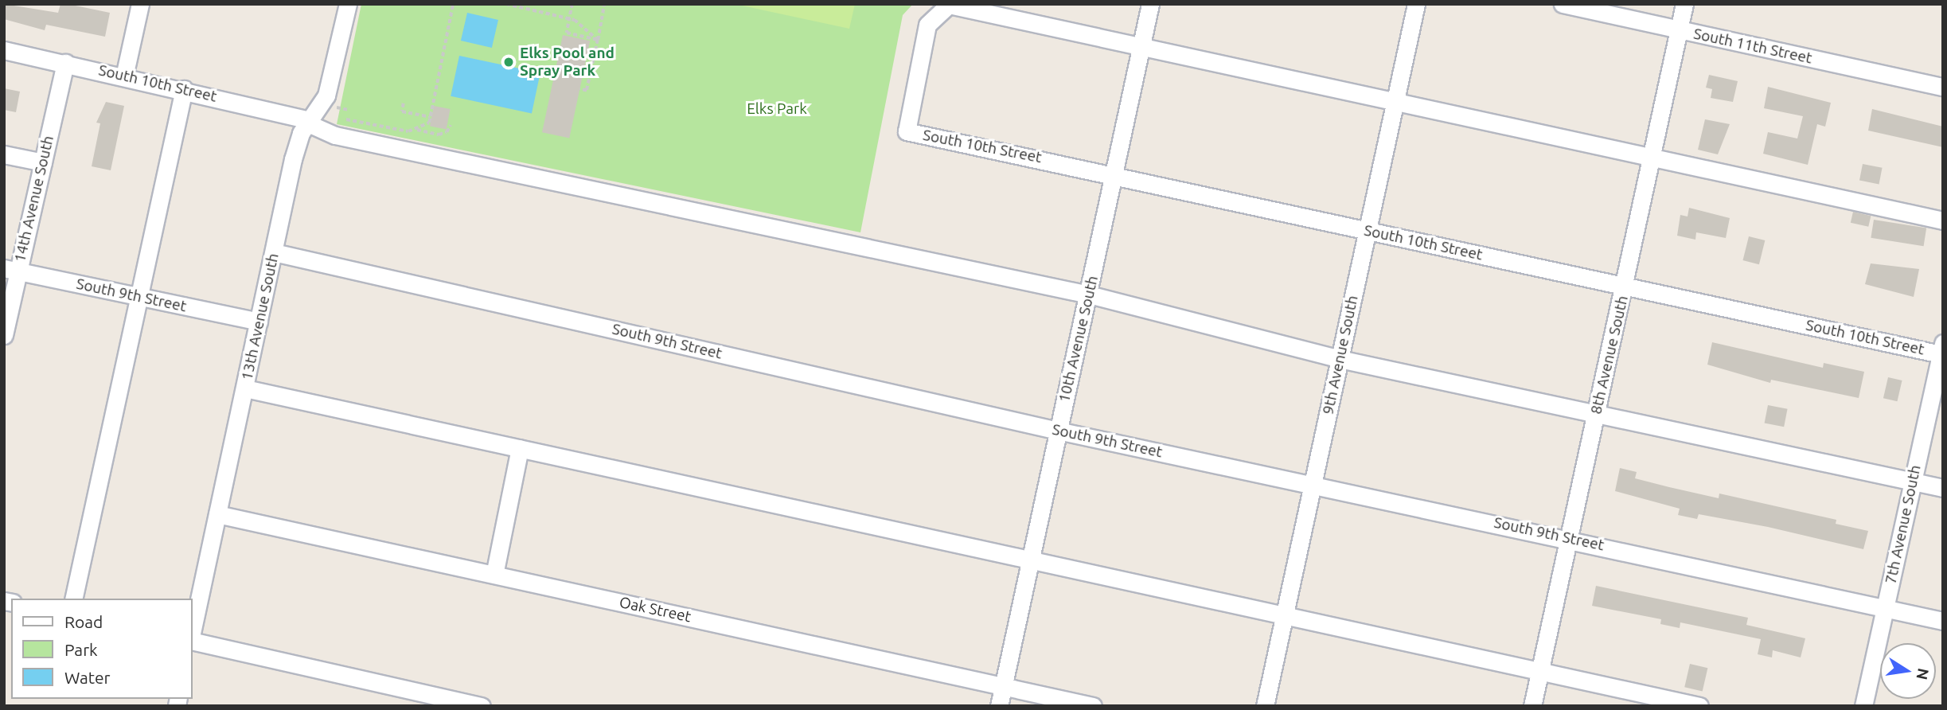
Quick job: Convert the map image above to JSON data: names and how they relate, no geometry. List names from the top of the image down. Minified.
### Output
{"streets":{"street":["South 11th Street","South 10th Street","14th Avenue South","South 9th Street","13th Avenue South","10th Avenue South","9th Avenue South","8th Avenue South","7th Avenue South","Oak Street"]},"crossings":[["South 11th Street","8th Avenue South"],["South 10th Street","14th Avenue South"],["South 10th Street","13th Avenue South"],["South 10th Street","10th Avenue South"],["South 10th Street","9th Avenue South"],["South 10th Street","8th Avenue South"],["South 10th Street","7th Avenue South"],["14th Avenue South","South 9th Street"],["South 9th Street","13th Avenue South"],["South 9th Street","10th Avenue South"],["South 9th Street","9th Avenue South"],["South 9th Street","8th Avenue South"],["South 9th Street","7th Avenue South"],["13th Avenue South","Oak Street"],["10th Avenue South","Oak Street"]],"parks":["Elks Park"],"places":["Elks Pool and Spray Park"],"legend":["Road","Park","Water"],"north":"right"}
